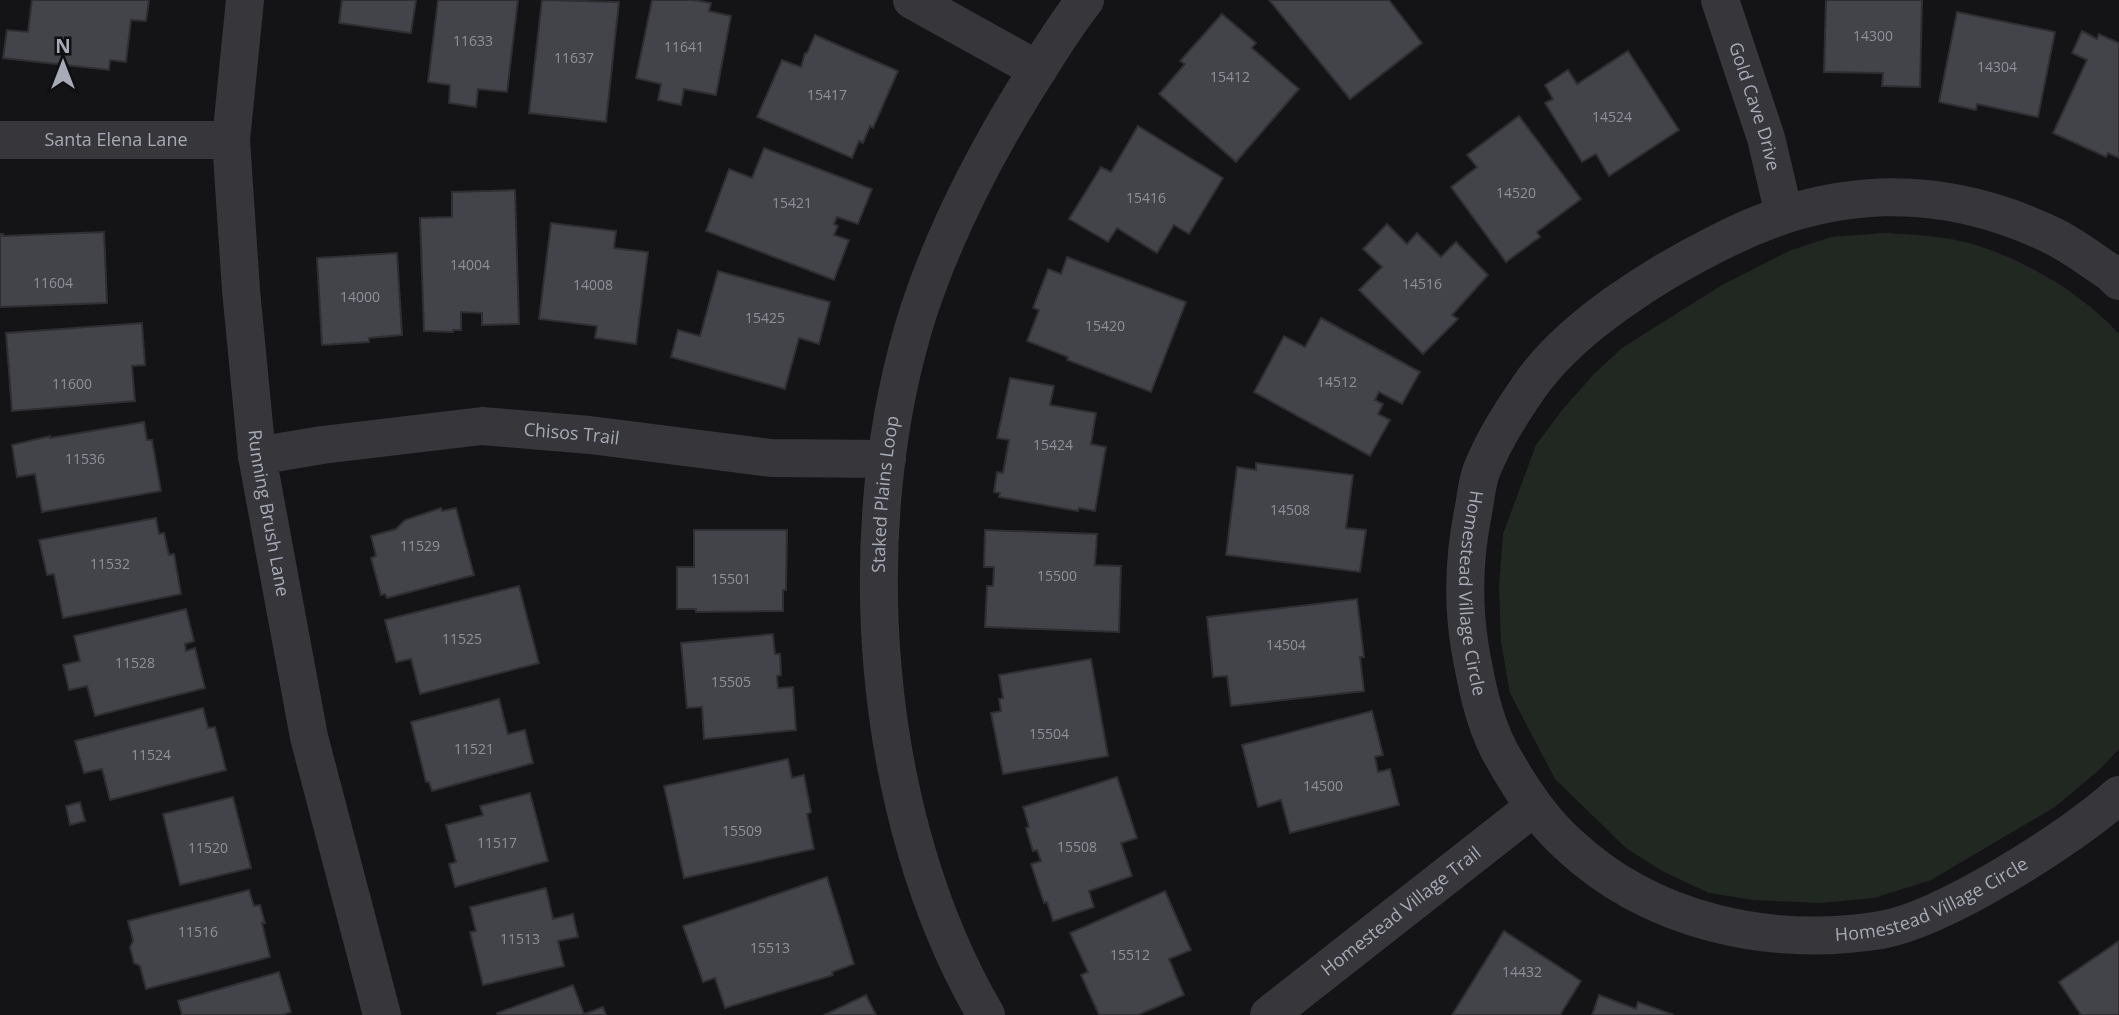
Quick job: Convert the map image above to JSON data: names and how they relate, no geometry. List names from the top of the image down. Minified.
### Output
{"streets":{"street":["Gold Cave Drive","Santa Elena Lane","Chisos Trail","Staked Plains Loop","Running Brush Lane","Homestead Village Circle","Homestead Village Trail"]},"crossings":[["Gold Cave Drive","Homestead Village Circle"],["Santa Elena Lane","Running Brush Lane"],["Chisos Trail","Staked Plains Loop"],["Chisos Trail","Running Brush Lane"],["Homestead Village Circle","Homestead Village Trail"]],"house_numbers":["14300","11633","11641","11637","14304","15412","15417","14524","14520","15416","15421","14004","11604","14516","14008","14000","15425","15420","14512","11600","15424","11536","14508","11529","11532","15500","15501","11525","14504","11528","15505","15504","11521","11524","14500","15509","11517","15508","11520","11516","11513","15513","15512","14432"],"north":"top"}
